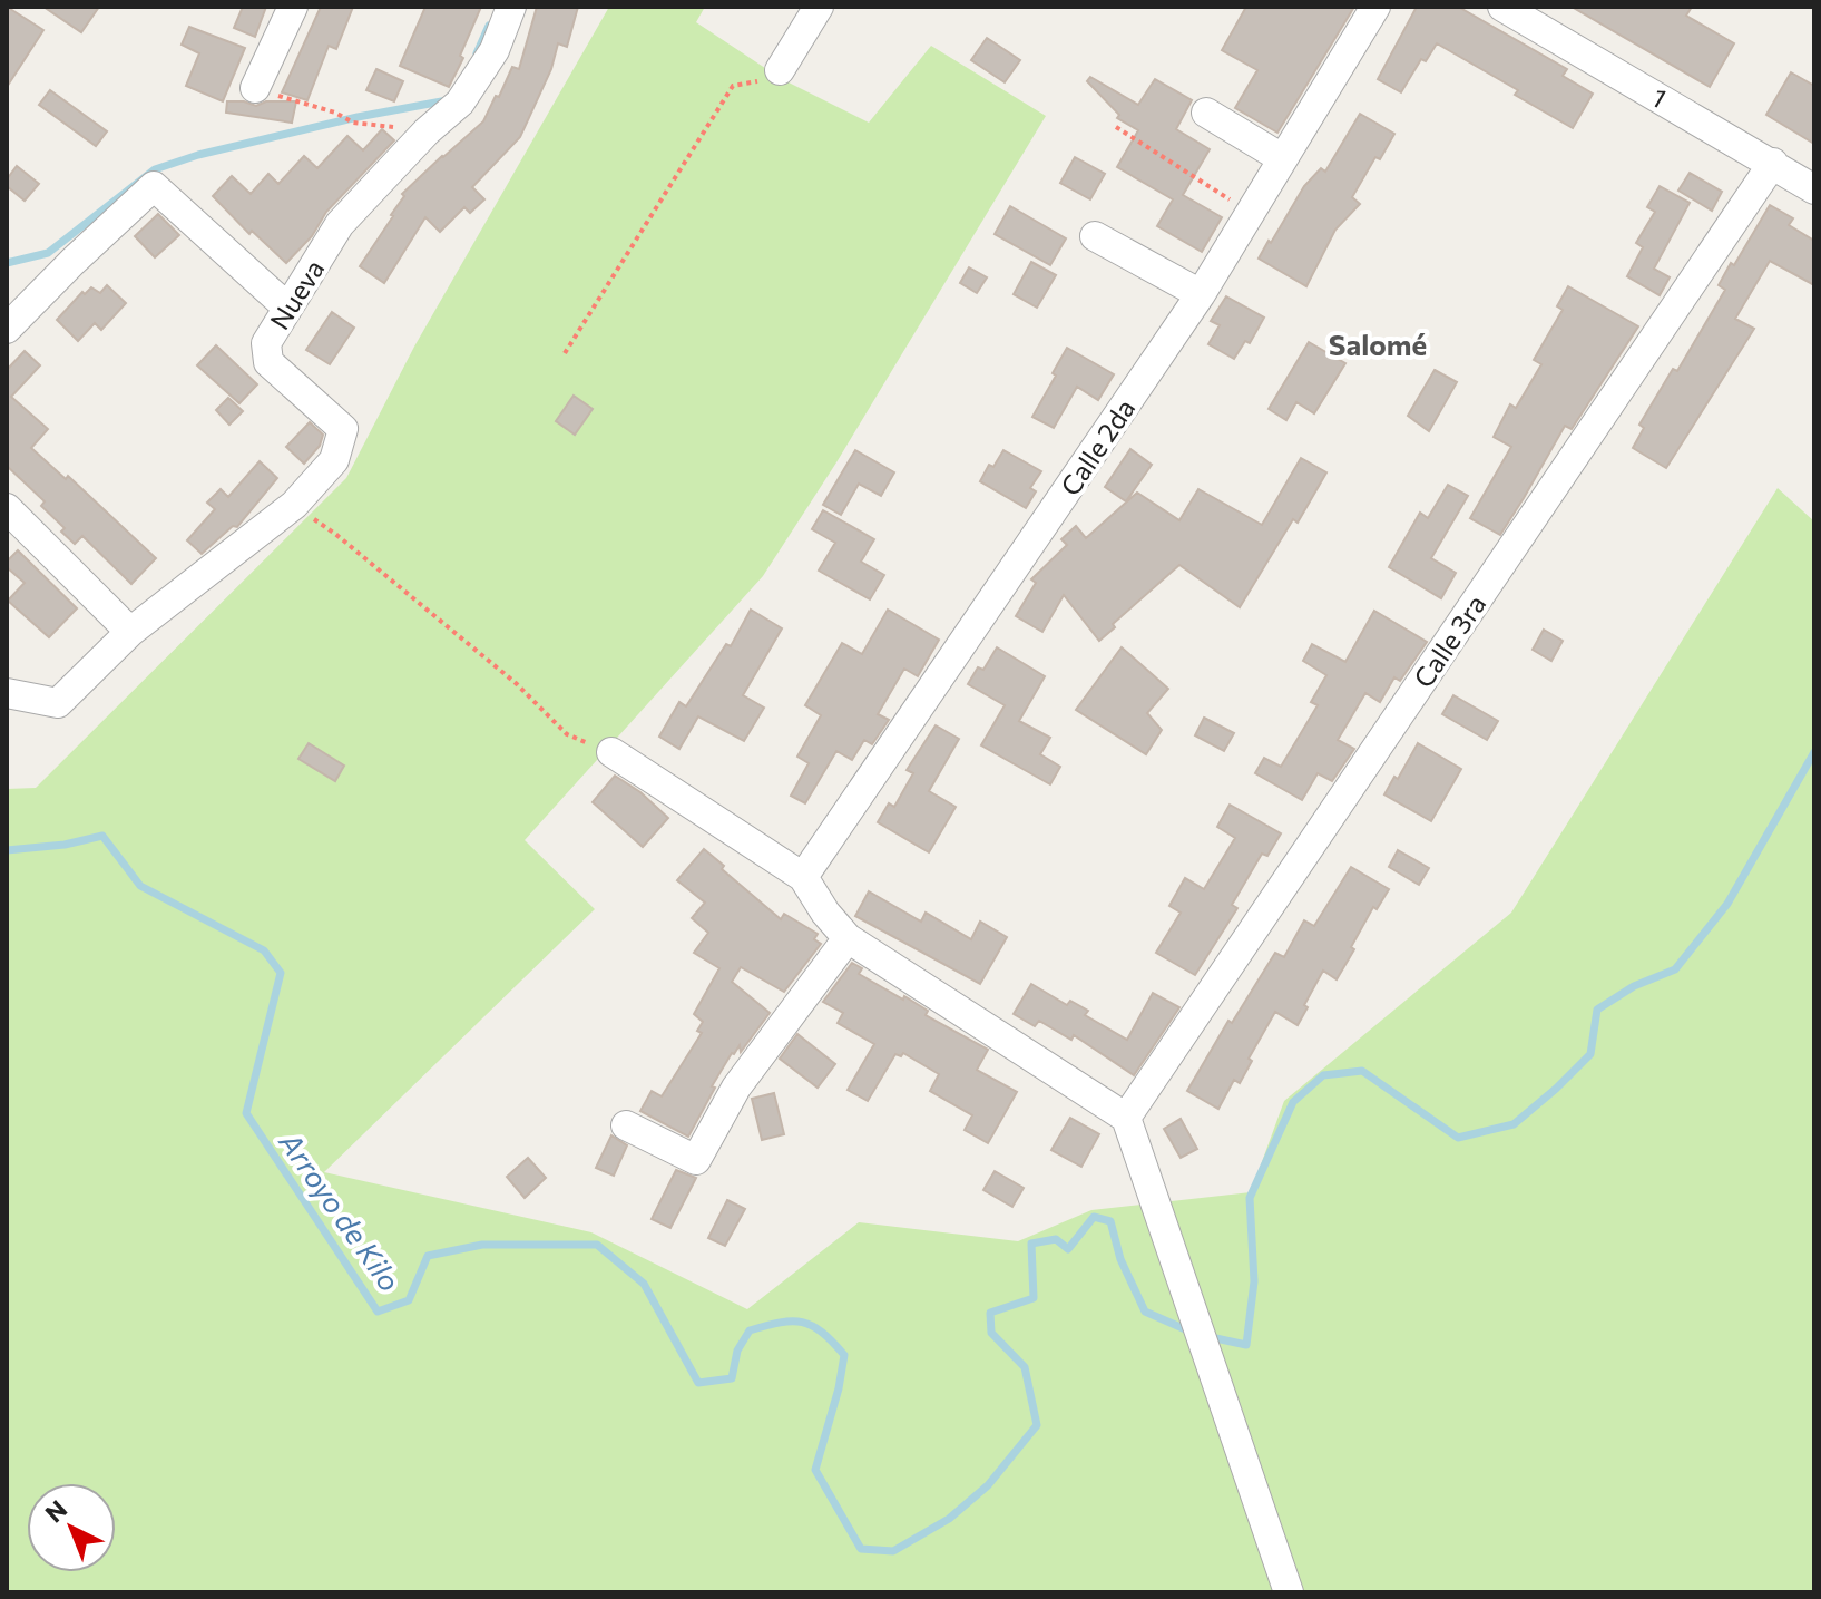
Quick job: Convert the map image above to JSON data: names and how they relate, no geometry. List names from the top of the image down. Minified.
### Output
{"streets":{"street":["1","Nueva","Calle 2da","Calle 3ra"]},"crossings":[["1","Calle 3ra"]],"districts":["Salomé"],"water":["Arroyo de Kilo"],"north":"top left"}
